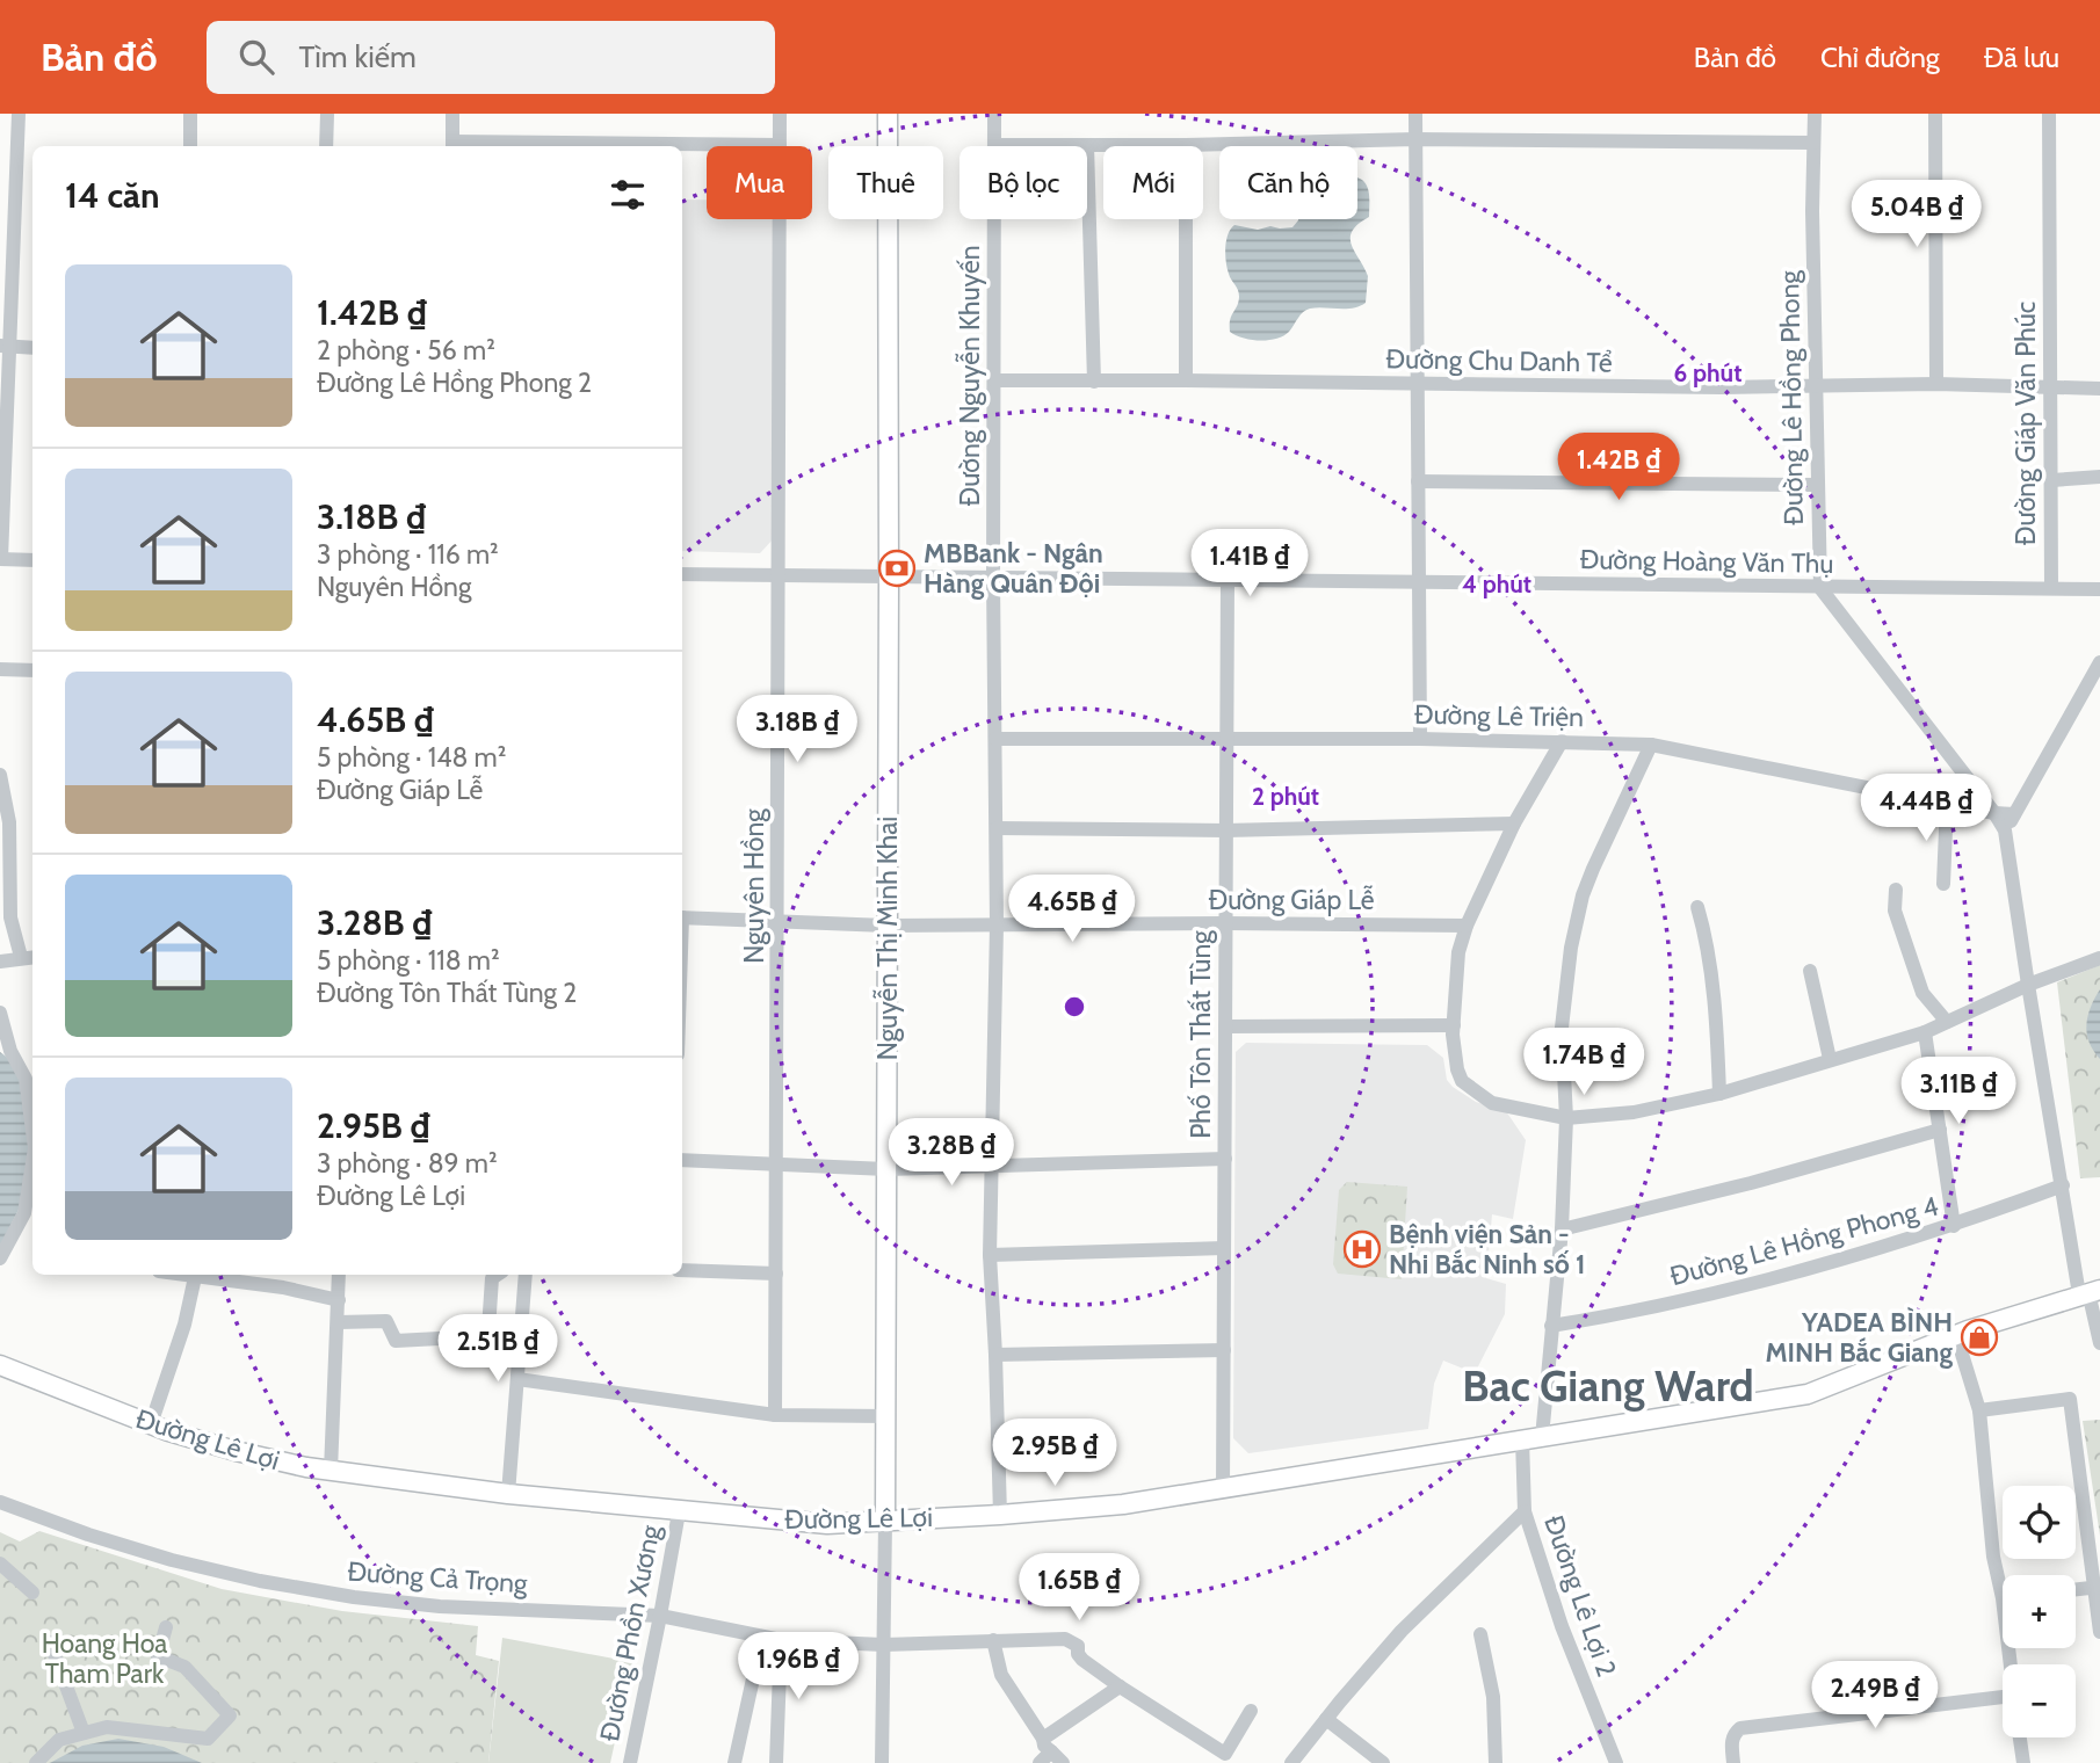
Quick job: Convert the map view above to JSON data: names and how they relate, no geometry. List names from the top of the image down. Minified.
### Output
{"streets":{"main road":["Nguyễn Thị Minh Khai","Đường Lê Lợi"],"street":["Đường Chu Danh Tể","Đường Nguyễn Khuyến","Đường Lê Hồng Phong","Đường Giáp Văn Phúc","Đường Hoàng Văn Thụ","Đường Lê Triện","Nguyên Hồng","Đường Giáp Lễ","Phố Tôn Thất Tùng","Đường Lê Hồng Phong 4","Đường Cả Trọng","Đường Lê Lợi 2","Đường Phồn Xương"]},"crossings":[["Đường Chu Danh Tể","Đường Nguyễn Khuyến"],["Đường Chu Danh Tể","Đường Lê Hồng Phong"],["Đường Chu Danh Tể","Đường Giáp Văn Phúc"],["Đường Nguyễn Khuyến","Đường Hoàng Văn Thụ"],["Đường Nguyễn Khuyến","Đường Lê Triện"],["Đường Nguyễn Khuyến","Đường Giáp Lễ"],["Đường Nguyễn Khuyến","Đường Lê Lợi"],["Đường Lê Hồng Phong","Đường Hoàng Văn Thụ"],["Đường Giáp Văn Phúc","Đường Hoàng Văn Thụ"],["Đường Hoàng Văn Thụ","Nguyên Hồng"],["Đường Hoàng Văn Thụ","Nguyễn Thị Minh Khai"],["Đường Hoàng Văn Thụ","Phố Tôn Thất Tùng"],["Đường Lê Triện","Phố Tôn Thất Tùng"],["Nguyên Hồng","Đường Giáp Lễ"],["Đường Giáp Lễ","Nguyễn Thị Minh Khai"],["Đường Giáp Lễ","Phố Tôn Thất Tùng"],["Nguyễn Thị Minh Khai","Đường Lê Lợi"],["Nguyễn Thị Minh Khai","Đường Cả Trọng"],["Phố Tôn Thất Tùng","Đường Lê Lợi"],["Đường Lê Lợi","Đường Lê Lợi 2"],["Đường Lê Lợi","Đường Phồn Xương"],["Đường Cả Trọng","Đường Phồn Xương"]],"districts":["Bac Giang Ward"],"parks":["Hoang Hoa Tham Park"],"places":{"bank":["MBBank - Ngân Hàng Quân Đội"],"hospital":["Bệnh viện Sản - Nhi Bắc Ninh số 1"],"shop":["YADEA BÌNH MINH Bắc Giang"]},"page":{"header":"Bản đồ","search":"Tìm kiếm","nav":["Bản đồ","Chỉ đường","Đã lưu"],"chip":["Mua","Thuê","Bộ lọc","Mới","Căn hộ"],"heading":"14 căn","price":["5.04B ₫","1.42B ₫","1.41B ₫","3.18B ₫","4.44B ₫","4.65B ₫","1.74B ₫","3.11B ₫","3.28B ₫","2.51B ₫","2.95B ₫","1.65B ₫","1.96B ₫","2.49B ₫"],"list":[{"name":"1.42B ₫","note":"2 phòng · 56 m² · Đường Lê Hồng Phong 2"},{"name":"3.18B ₫","note":"3 phòng · 116 m² · Nguyên Hồng"},{"name":"4.65B ₫","note":"5 phòng · 148 m² · Đường Giáp Lễ"},{"name":"3.28B ₫","note":"5 phòng · 118 m² · Đường Tôn Thất Tùng 2"},{"name":"2.95B ₫","note":"3 phòng · 89 m² · Đường Lê Lợi"}],"map_buttons":["+","−"]},"rings":["6 phút","4 phút","2 phút"]}
